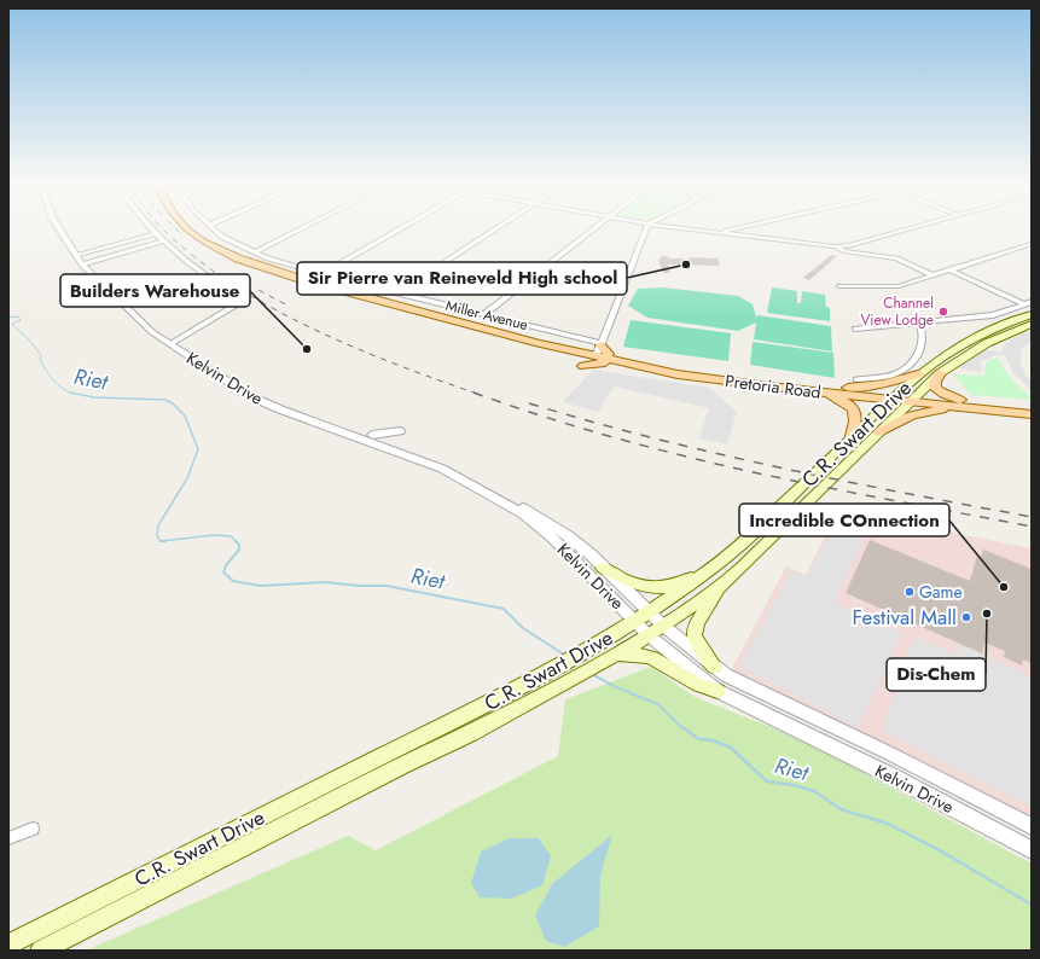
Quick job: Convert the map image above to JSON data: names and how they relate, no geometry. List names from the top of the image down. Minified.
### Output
{"streets":{"main road":["Pretoria Road","C.R. Swart Drive"],"street":["Miller Avenue","Kelvin Drive"]},"crossings":[["Miller Avenue","Pretoria Road"],["Kelvin Drive","C.R. Swart Drive"],["Pretoria Road","C.R. Swart Drive"]],"water":["Riet"],"places":["Sir Pierre van Reineveld High school","Channel View Lodge","Builders Warehouse","Incredible COnnection","Game","Dis-Chem","Festival Mall"]}
